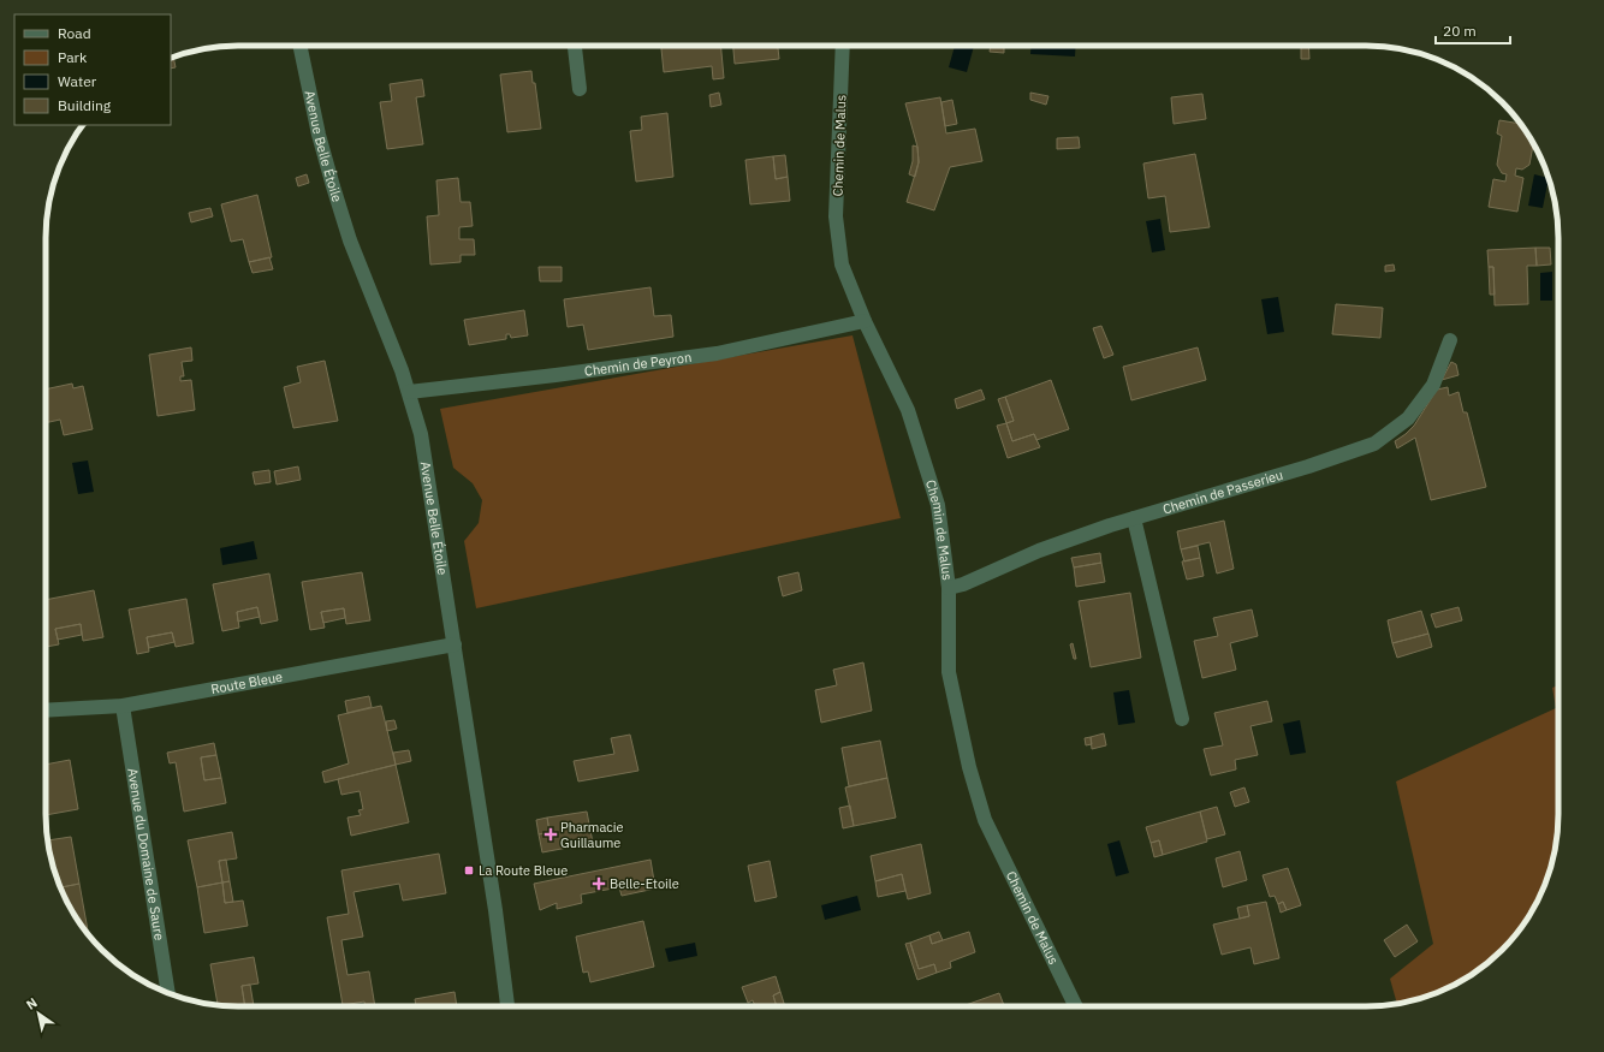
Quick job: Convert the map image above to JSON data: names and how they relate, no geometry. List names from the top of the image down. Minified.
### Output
{"streets":{"street":["Chemin de Malus","Avenue Belle Étoile","Chemin de Peyron","Chemin de Passerieu","Route Bleue","Avenue du Domaine de Saure"]},"crossings":[["Chemin de Malus","Chemin de Peyron"],["Chemin de Malus","Chemin de Passerieu"],["Avenue Belle Étoile","Chemin de Peyron"],["Avenue Belle Étoile","Route Bleue"],["Route Bleue","Avenue du Domaine de Saure"]],"places":{"health":["Pharmacie Guillaume","Belle-Etoile"],"transit":["La Route Bleue"]},"legend":["Road","Park","Water","Building"],"scale_bar":"20 m","north":"top left"}
